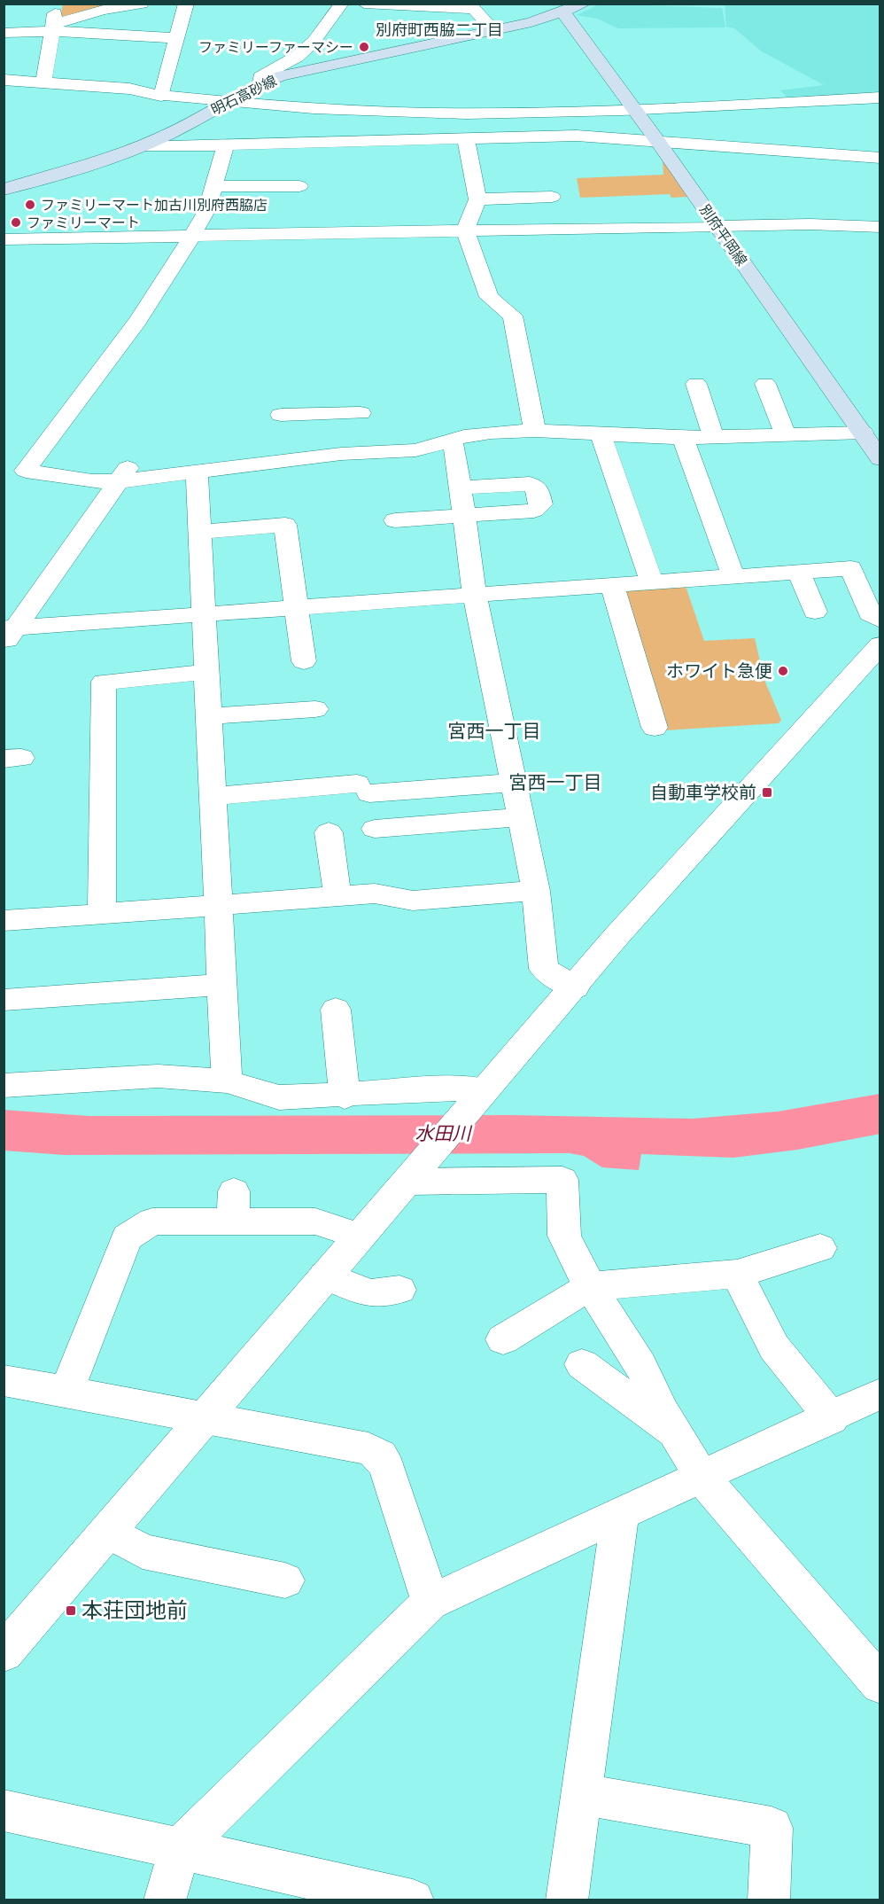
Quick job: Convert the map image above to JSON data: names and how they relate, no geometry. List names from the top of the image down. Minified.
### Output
{"streets":{"main road":["明石高砂線","別府平岡線"]},"crossings":[["明石高砂線","別府平岡線"]],"districts":["別府町西脇二丁目","宮西一丁目","宮西一丁目"],"water":["水田川"],"places":{"other":["ファミリーファーマシー","ファミリーマート加古川別府西脇店","ファミリーマート","ホワイト急便"],"transit":["自動車学校前","本荘団地前"]}}
